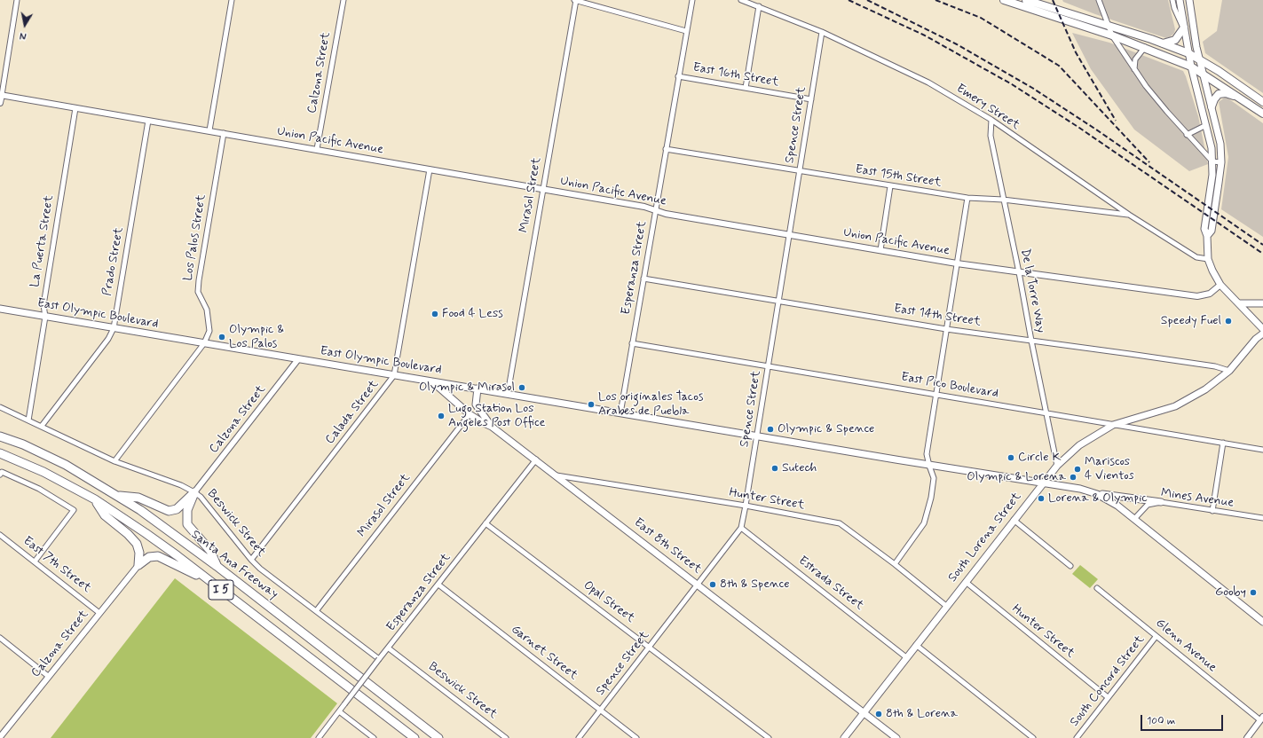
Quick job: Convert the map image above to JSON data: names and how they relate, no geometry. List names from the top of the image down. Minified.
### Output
{"streets":{"highway":["Santa Ana Freeway","I 5"],"main road":["East Olympic Boulevard","South Lorena Street","East 8th Street"],"street":["Calzona Street","East 16th Street","Emery Street","Spence Street","Union Pacific Avenue","East 15th Street","Mirasol Street","Los Palos Street","La Puerta Street","Prado Street","Esperanza Street","De la Torre Way","East 14th Street","East Pico Boulevard","Calada Street","Mines Avenue","Hunter Street","Beswick Street","East 7th Street","Estrada Street","Opal Street","Glenn Avenue","Garnet Street","South Concord Street"]},"crossings":[["Calzona Street","Union Pacific Avenue"],["Calzona Street","East Olympic Boulevard"],["Calzona Street","Beswick Street"],["Calzona Street","East 7th Street"],["East 16th Street","Spence Street"],["East 16th Street","Esperanza Street"],["Emery Street","Spence Street"],["Emery Street","East 15th Street"],["Emery Street","De la Torre Way"],["Spence Street","Union Pacific Avenue"],["Spence Street","East 15th Street"],["Spence Street","East Olympic Boulevard"],["Spence Street","East 14th Street"],["Spence Street","East Pico Boulevard"],["Spence Street","Hunter Street"],["Spence Street","East 8th Street"],["Spence Street","Estrada Street"],["Spence Street","Opal Street"],["Spence Street","Garnet Street"],["Union Pacific Avenue","Mirasol Street"],["Union Pacific Avenue","Los Palos Street"],["Union Pacific Avenue","La Puerta Street"],["Union Pacific Avenue","Prado Street"],["Union Pacific Avenue","Esperanza Street"],["Union Pacific Avenue","De la Torre Way"],["Union Pacific Avenue","Calada Street"],["East 15th Street","Esperanza Street"],["East 15th Street","De la Torre Way"],["Mirasol Street","East Olympic Boulevard"],["Mirasol Street","Beswick Street"],["Mirasol Street","East 8th Street"],["Los Palos Street","East Olympic Boulevard"],["Los Palos Street","Beswick Street"],["La Puerta Street","East Olympic Boulevard"],["La Puerta Street","Beswick Street"],["Prado Street","East Olympic Boulevard"],["Prado Street","Beswick Street"],["Esperanza Street","East Olympic Boulevard"],["Esperanza Street","East 14th Street"],["Esperanza Street","East Pico Boulevard"],["Esperanza Street","Beswick Street"],["Esperanza Street","East 8th Street"],["Esperanza Street","Opal Street"],["Esperanza Street","Garnet Street"],["De la Torre Way","East 14th Street"],["De la Torre Way","East Pico Boulevard"],["De la Torre Way","South Lorena Street"],["East Olympic Boulevard","Calada Street"],["East Olympic Boulevard","Mines Avenue"],["East Olympic Boulevard","South Lorena Street"],["East Olympic Boulevard","East 8th Street"],["East 14th Street","South Lorena Street"],["East Pico Boulevard","South Lorena Street"],["Calada Street","Beswick Street"],["Hunter Street","South Lorena Street"],["Hunter Street","East 8th Street"],["Hunter Street","South Concord Street"],["South Lorena Street","East 8th Street"],["South Lorena Street","Estrada Street"],["Glenn Avenue","South Concord Street"]],"places":["Food 4 Less","Speedy Fuel","Olympic & Los Palos","Olympic & Mirasol","Los originales Tacos Arabes de Puebla","Lugo Station Los Angeles Post Office","Olympic & Spence","Circle K","Sutech","Mariscos 4 Vientos","Olympic & Lorena","Lorena & Olympic","8th & Spence","Gooby","8th & Lorena"],"scale_bar":"100 m","north":"bottom"}
